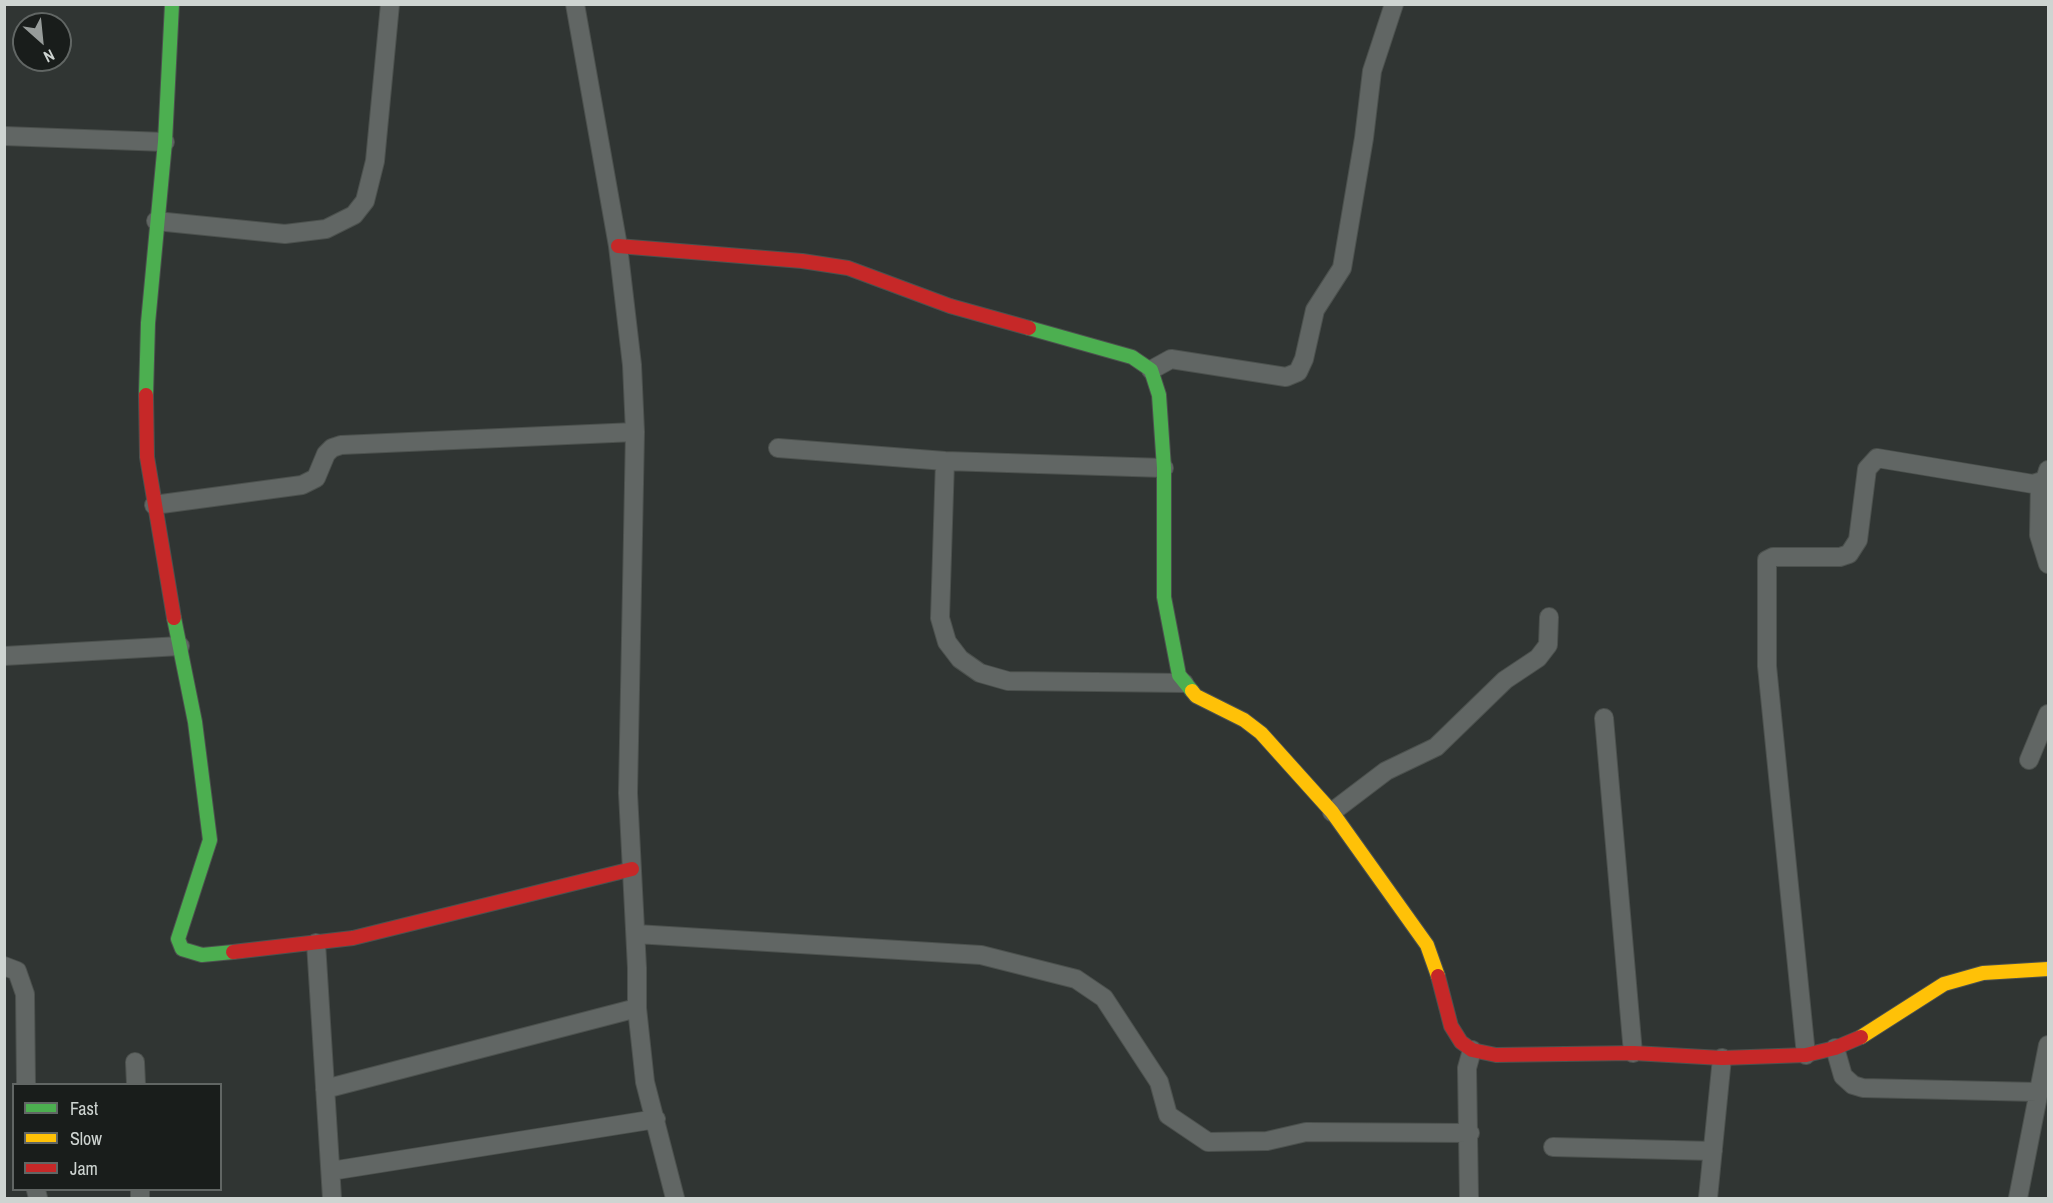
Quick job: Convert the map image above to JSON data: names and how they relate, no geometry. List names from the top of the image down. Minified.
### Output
{"legend":["Fast","Slow","Jam"],"north":"bottom right"}
